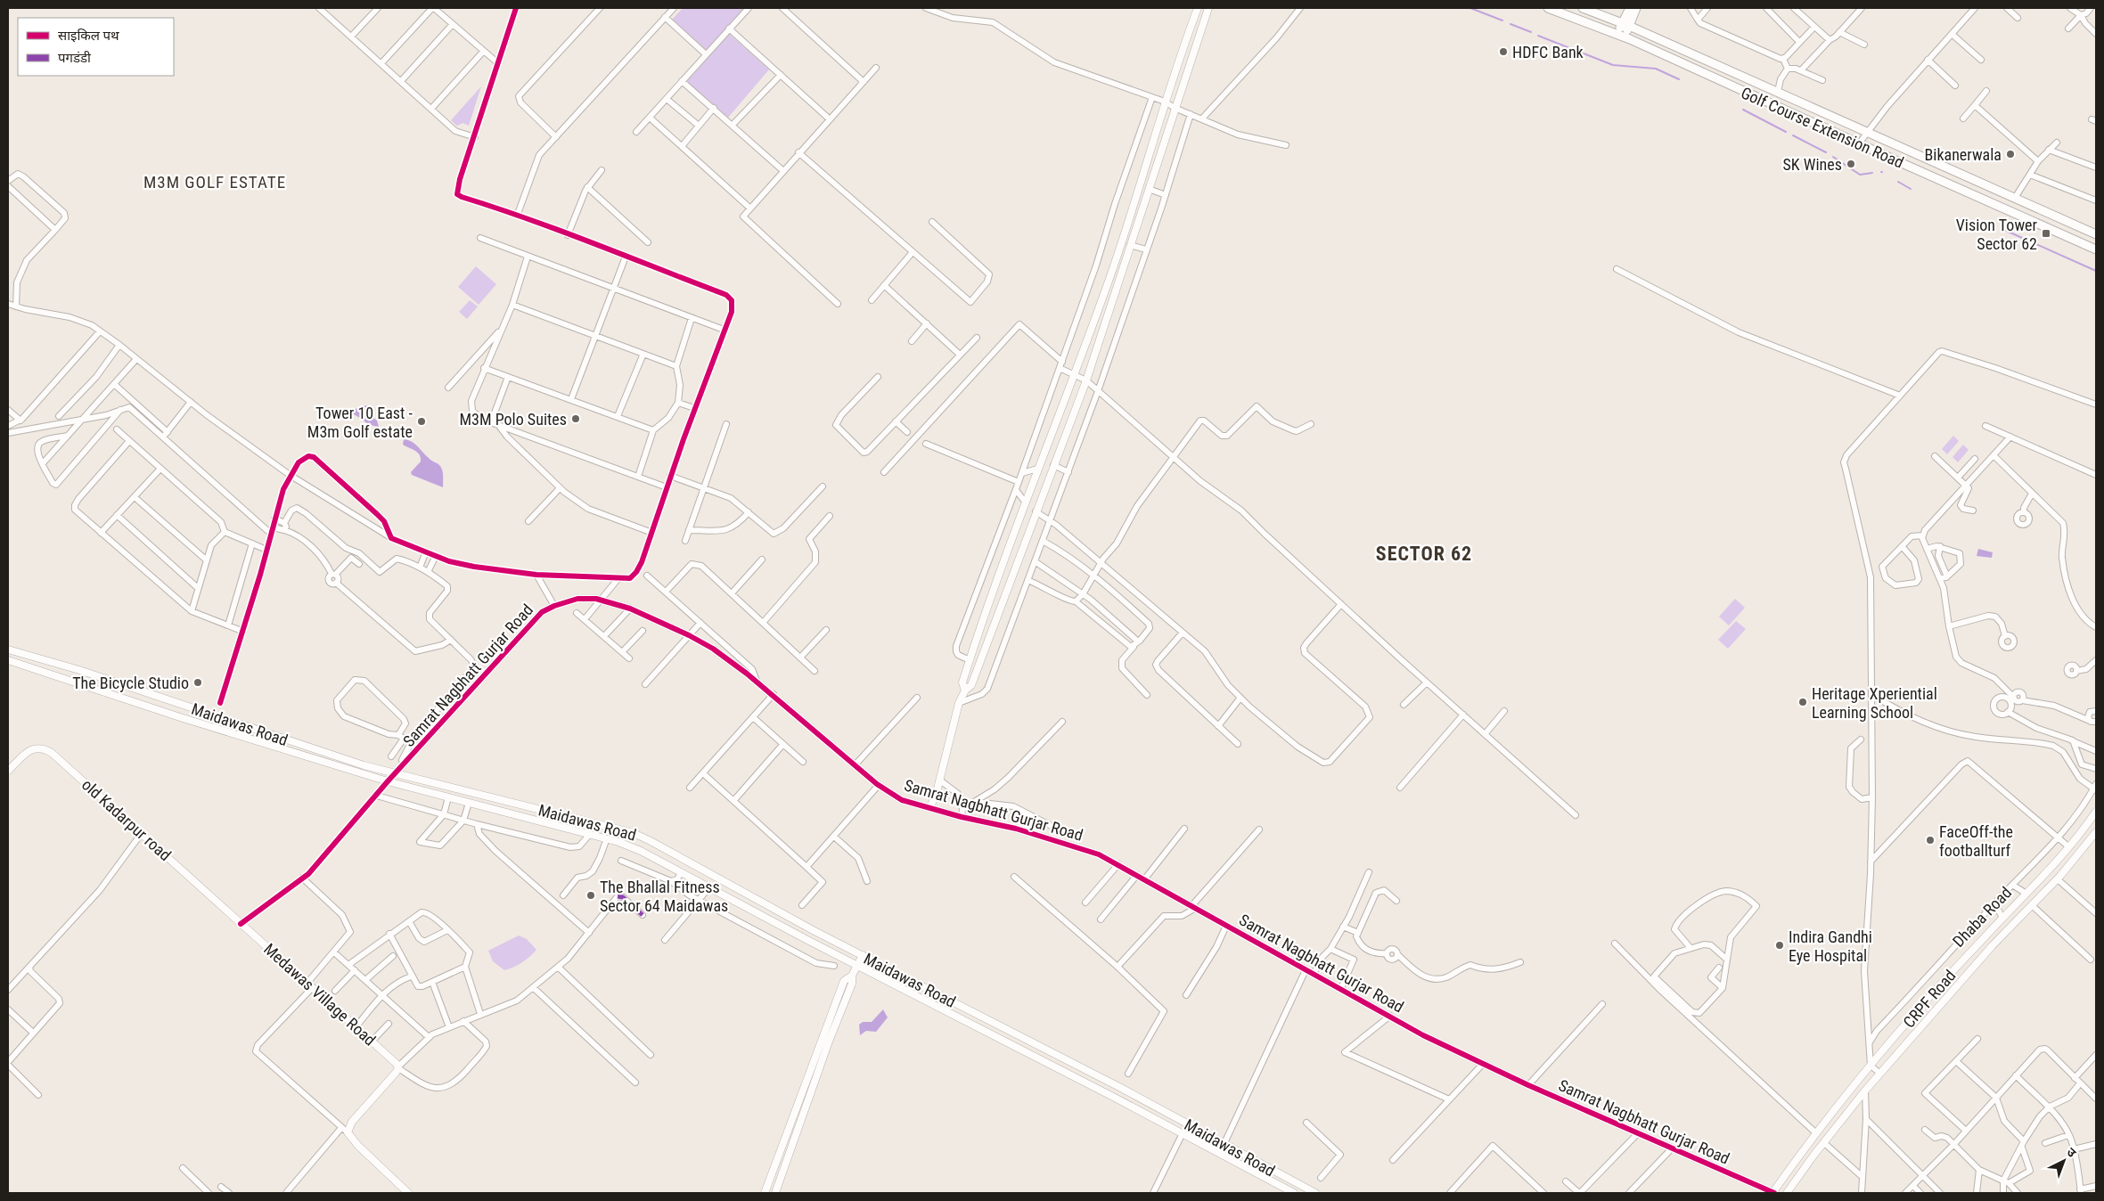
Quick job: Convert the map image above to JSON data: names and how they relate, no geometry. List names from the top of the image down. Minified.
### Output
{"streets":{"main road":["Golf Course Extension Road"],"street":["Samrat Nagbhatt Gurjar Road","Maidawas Road","old Kadarpur road","Dhaba Road","Medawas Village Road","CRPF Road"]},"crossings":[["Samrat Nagbhatt Gurjar Road","Maidawas Road"],["Samrat Nagbhatt Gurjar Road","CRPF Road"],["old Kadarpur road","Medawas Village Road"]],"districts":["M3M GOLF ESTATE","SECTOR 62"],"places":{"other":["HDFC Bank","Bikanerwala","SK Wines","M3M Polo Suites","Tower 10 East - M3m Golf estate","The Bicycle Studio","Heritage Xperiential Learning School","FaceOff-the footballturf","The Bhallal Fitness Sector 64 Maidawas","Indira Gandhi Eye Hospital"],"transit":["Vision Tower Sector 62"]},"legend":["साइकिल पथ","पगडंडी"],"north":"top right"}
